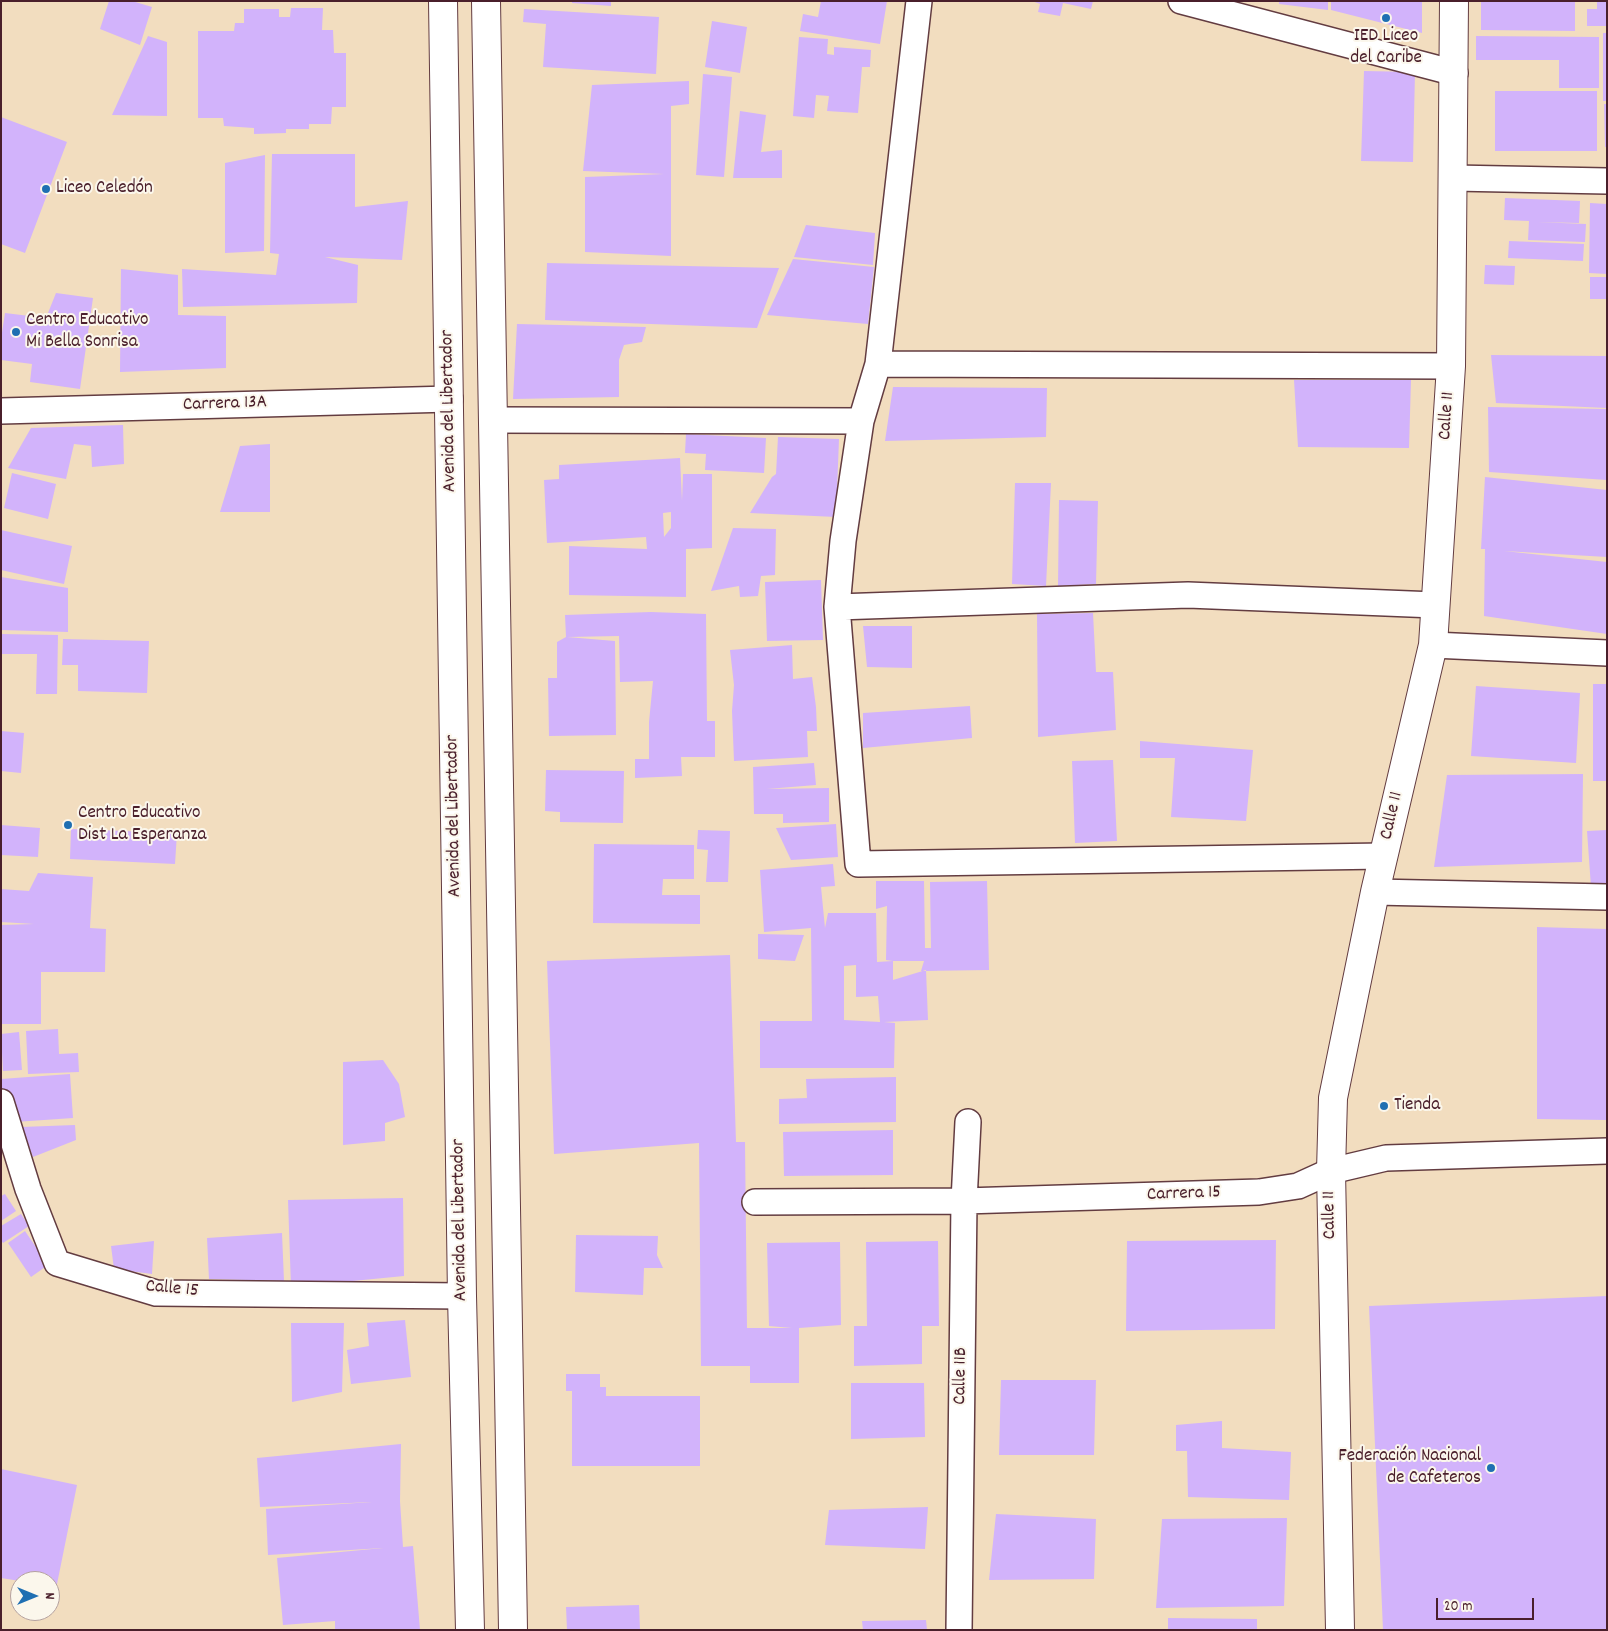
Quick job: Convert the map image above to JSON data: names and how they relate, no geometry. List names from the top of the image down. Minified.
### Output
{"streets":{"main road":["Avenida del Libertador","Calle 11"],"street":["Carrera 13A","Carrera 15","Calle 15","Calle 11B"]},"crossings":[["Carrera 13A","Avenida del Libertador"],["Avenida del Libertador","Calle 15"],["Calle 11","Carrera 15"],["Carrera 15","Calle 11B"]],"places":["IED Liceo del Caribe","Liceo Celedón","Centro Educativo Mi Bella Sonrisa","Centro Educativo Dist La Esperanza","Tienda","Federación Nacional de Cafeteros"],"scale_bar":"20 m","north":"right"}
